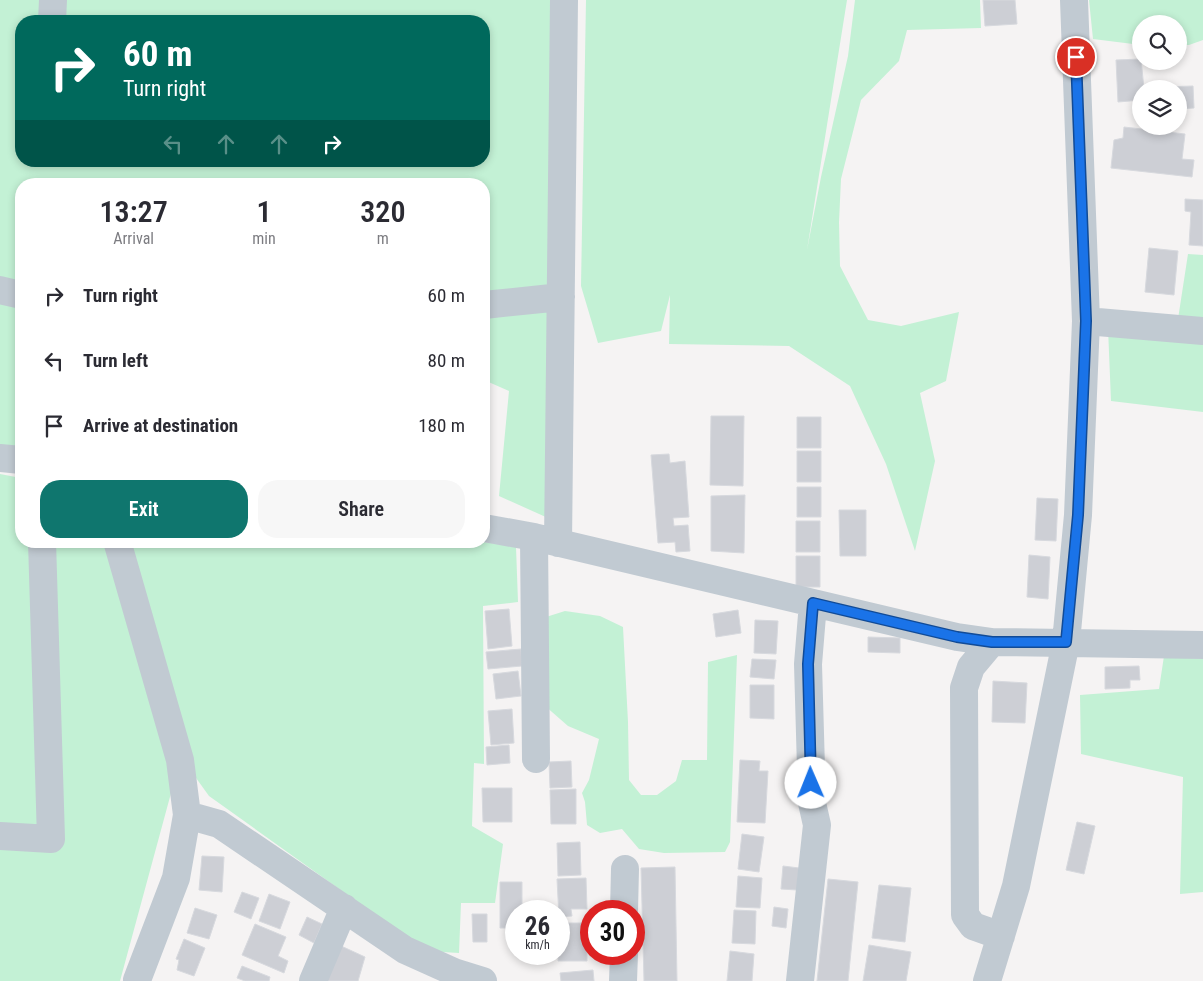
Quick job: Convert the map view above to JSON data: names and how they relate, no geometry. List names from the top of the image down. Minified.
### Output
{"page":{"turn":["60 m","Turn right"],"eta":["13:27","Arrival","1","min","320","m"],"list":[{"name":"Turn right","value":"60 m"},{"name":"Turn left","value":"80 m"},{"name":"Arrive at destination","value":"180 m"}],"buttons":["Exit","Share"],"speed":"26 km/h","limit":"30"}}
